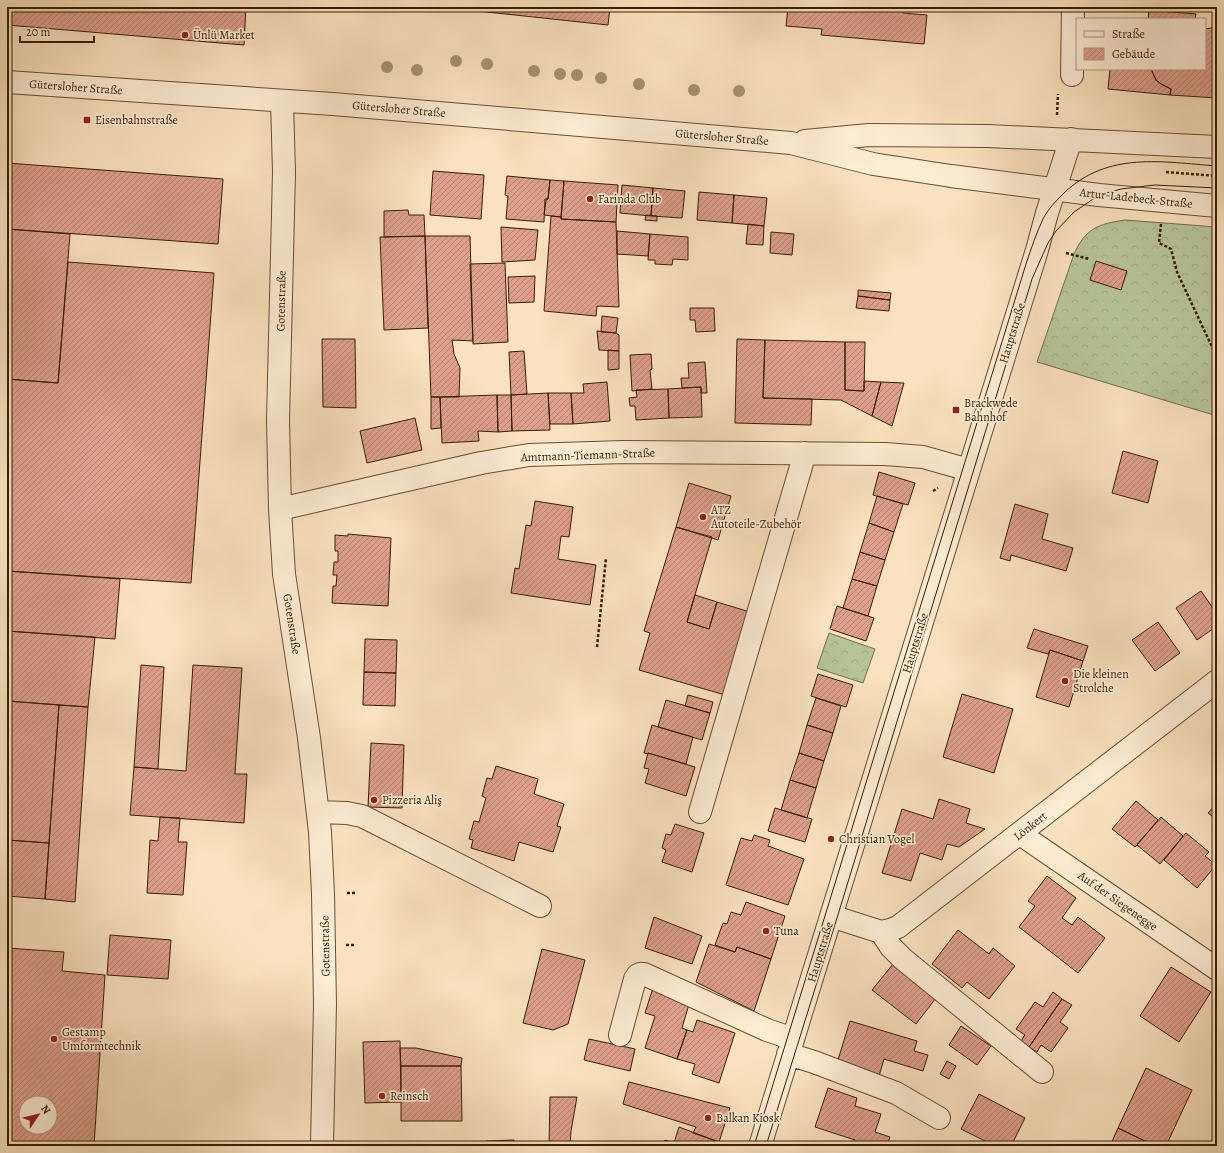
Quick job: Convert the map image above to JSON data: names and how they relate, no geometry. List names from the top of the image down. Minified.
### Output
{"streets":{"street":["Gütersloher Straße","Artur-Ladebeck-Straße","Gotenstraße","Hauptstraße","Amtmann-Tiemann-Straße","Lönkert","Auf der Siegenegge"]},"crossings":[["Gütersloher Straße","Artur-Ladebeck-Straße"],["Gütersloher Straße","Gotenstraße"],["Gütersloher Straße","Hauptstraße"],["Artur-Ladebeck-Straße","Hauptstraße"],["Gotenstraße","Amtmann-Tiemann-Straße"],["Hauptstraße","Amtmann-Tiemann-Straße"],["Lönkert","Auf der Siegenegge"]],"places":{"other":["Ünlü Market","Farinda Club","ATZ Autoteile-Zubehör","Die kleinen Strolche","Pizzeria Aliş","Christian Vogel","Tuna","Gestamp Umformtechnik","Reinsch","Balkan Kiosk"],"transit":["Eisenbahnstraße","Brackwede Bahnhof"]},"legend":["Straße","Gebäude"],"scale_bar":"20 m","north":"top right"}
